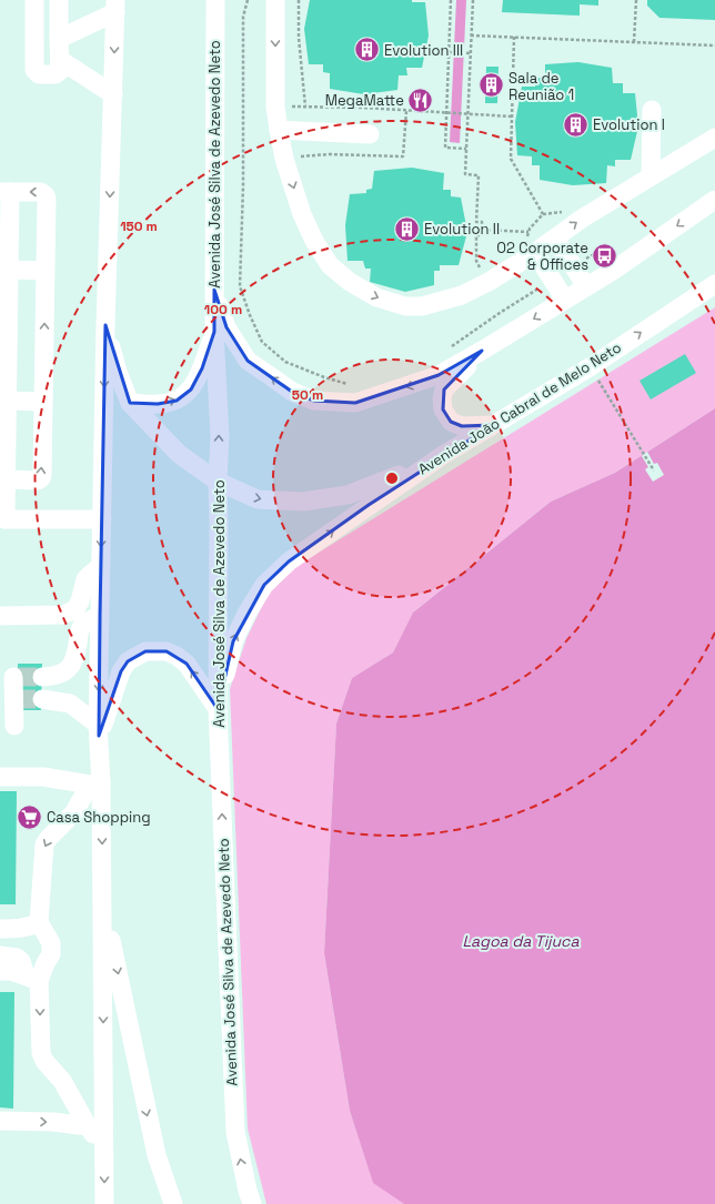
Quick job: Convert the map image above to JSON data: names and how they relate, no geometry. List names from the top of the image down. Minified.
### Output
{"streets":{"street":["Avenida José Silva de Azevedo Neto","Avenida João Cabral de Melo Neto"]},"crossings":[["Avenida José Silva de Azevedo Neto","Avenida João Cabral de Melo Neto"]],"water":["Lagoa da Tijuca"],"places":{"building":["Evolution III","Sala de Reunião 1","Evolution I","Evolution II"],"restaurant":["MegaMatte"],"bus stop":["O2 Corporate & Offices"],"supermarket":["Casa Shopping"]},"rings":["150 m","100 m","50 m"]}
